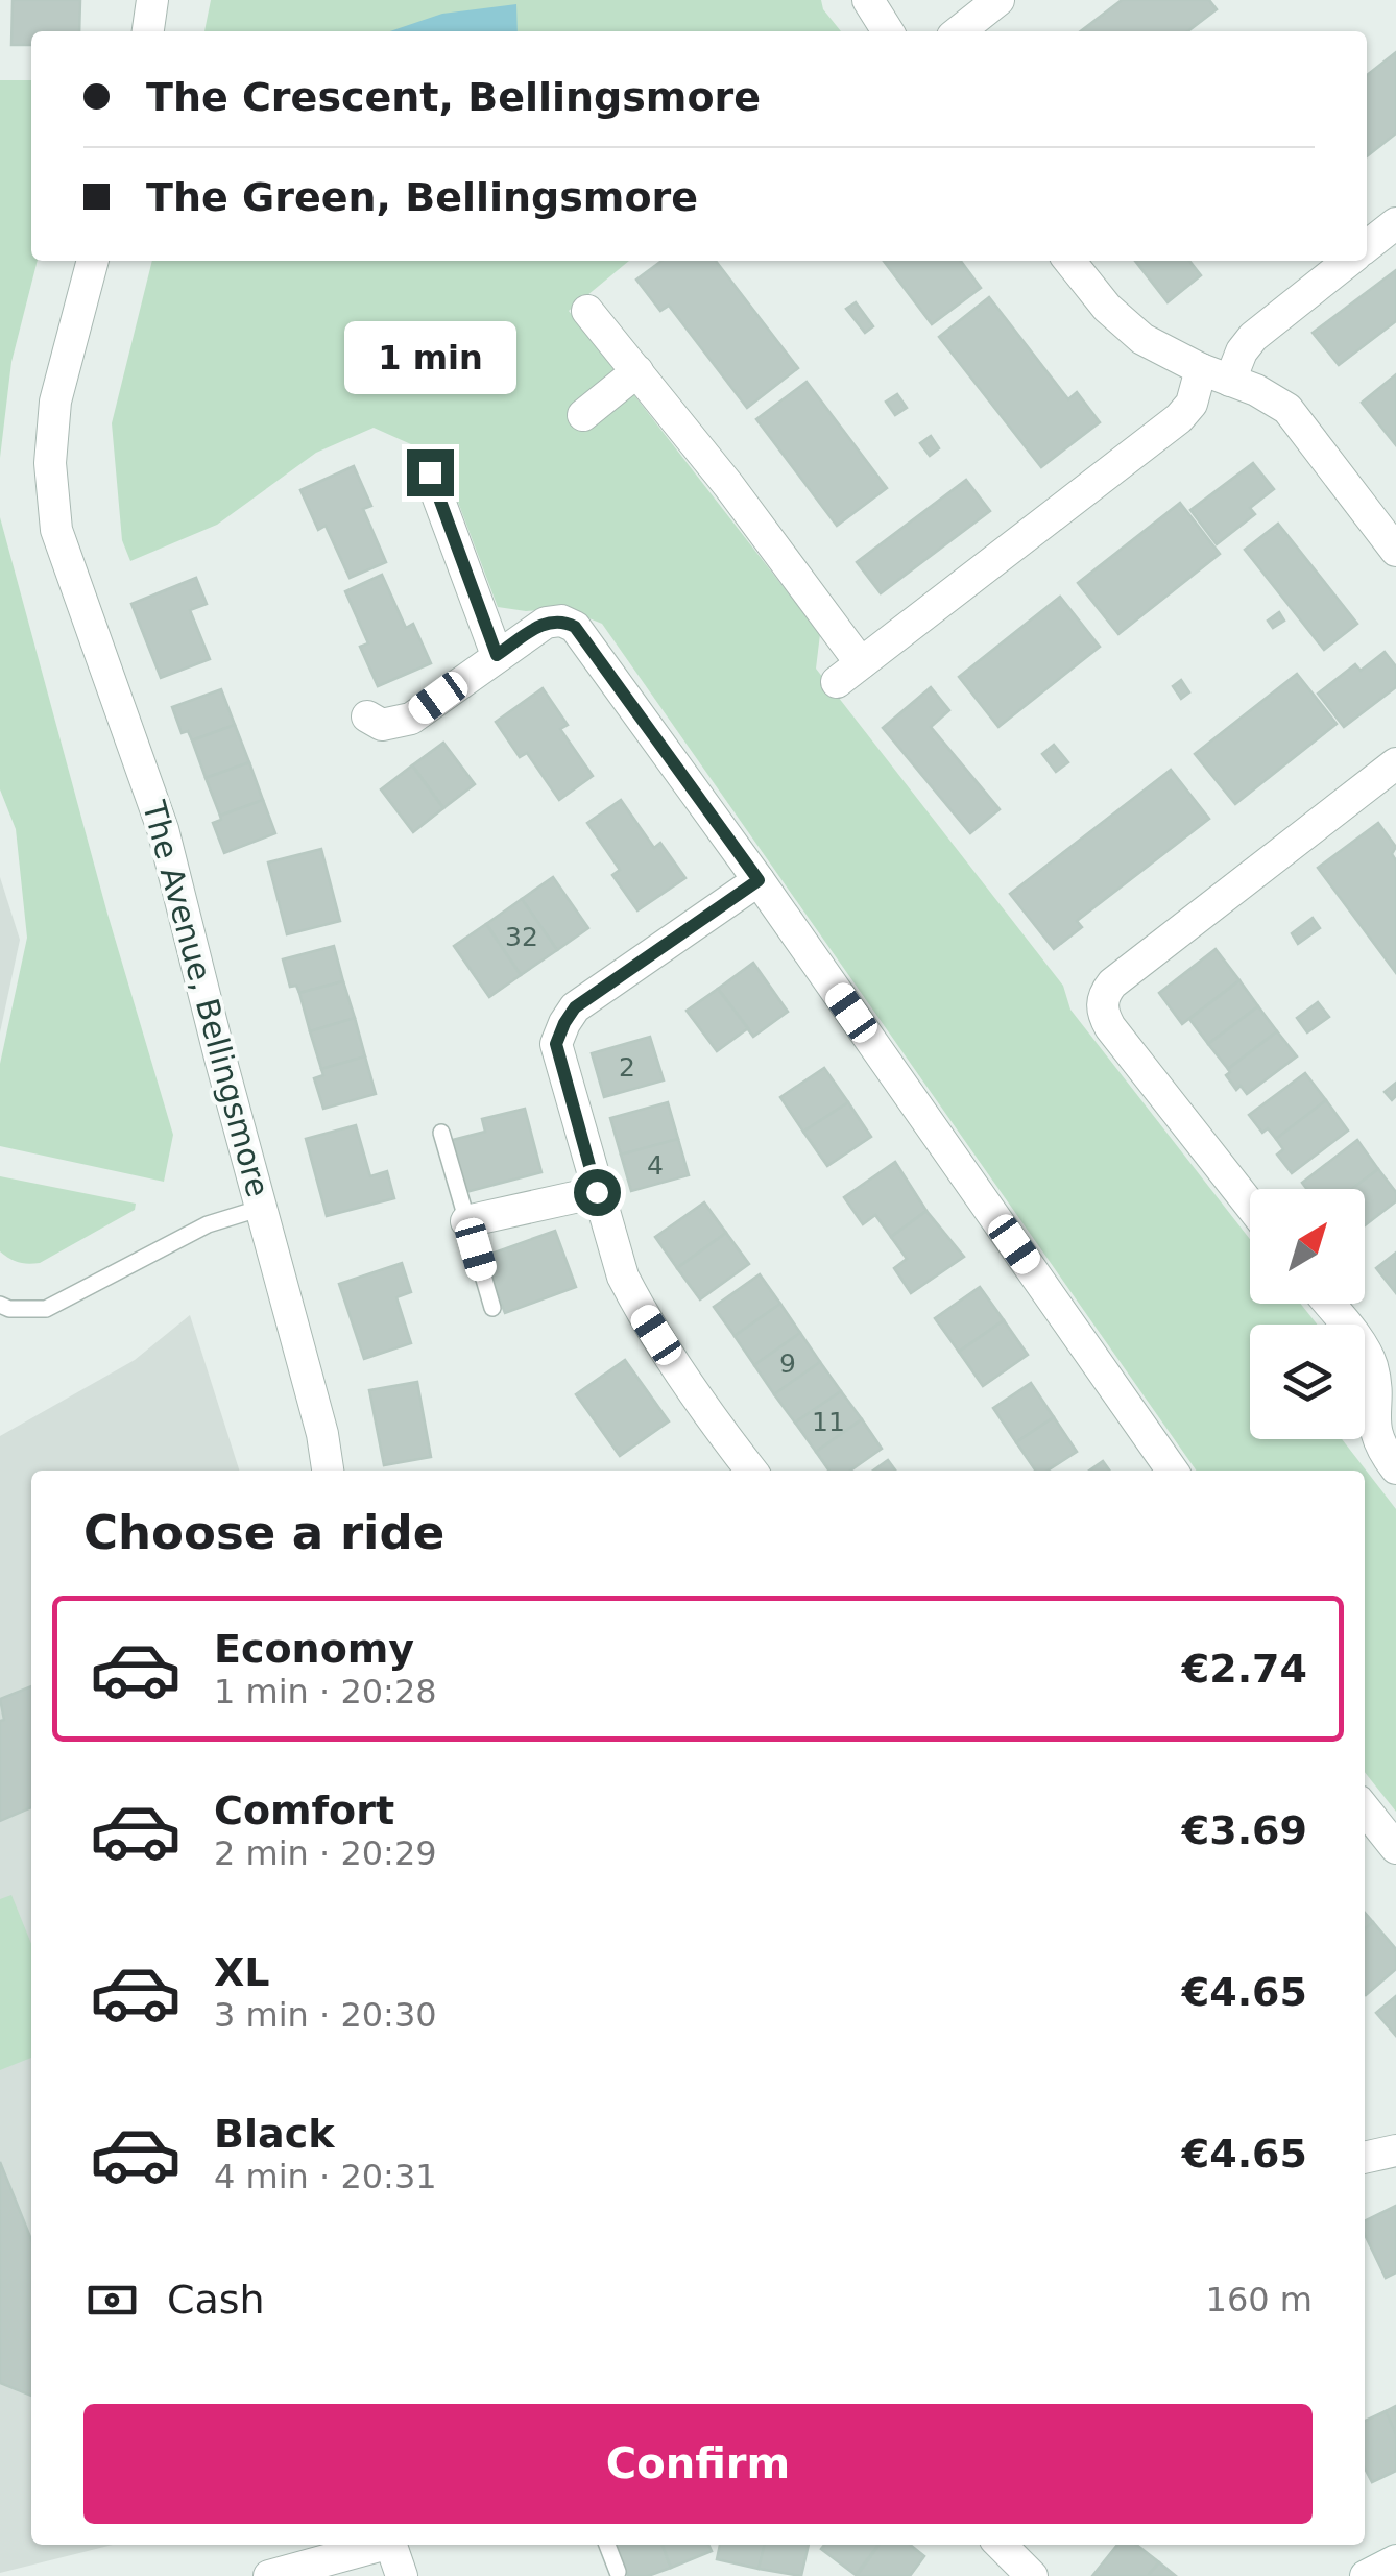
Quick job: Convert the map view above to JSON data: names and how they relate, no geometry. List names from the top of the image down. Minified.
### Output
{"streets":{"street":["The Avenue, Bellingsmore"]},"house_numbers":["32","2","4","9","11"],"north":"top right","page":{"banner":["The Crescent, Bellingsmore","The Green, Bellingsmore"],"bubble":"1 min","heading":"Choose a ride","list":[{"name":"Economy","note":"1 min · 20:28","value":"€2.74"},{"name":"Comfort","note":"2 min · 20:29","value":"€3.69"},{"name":"XL","note":"3 min · 20:30","value":"€4.65"},{"name":"Black","note":"4 min · 20:31","value":"€4.65"}],"pay":["Cash","160 m"],"buttons":"Confirm"}}
